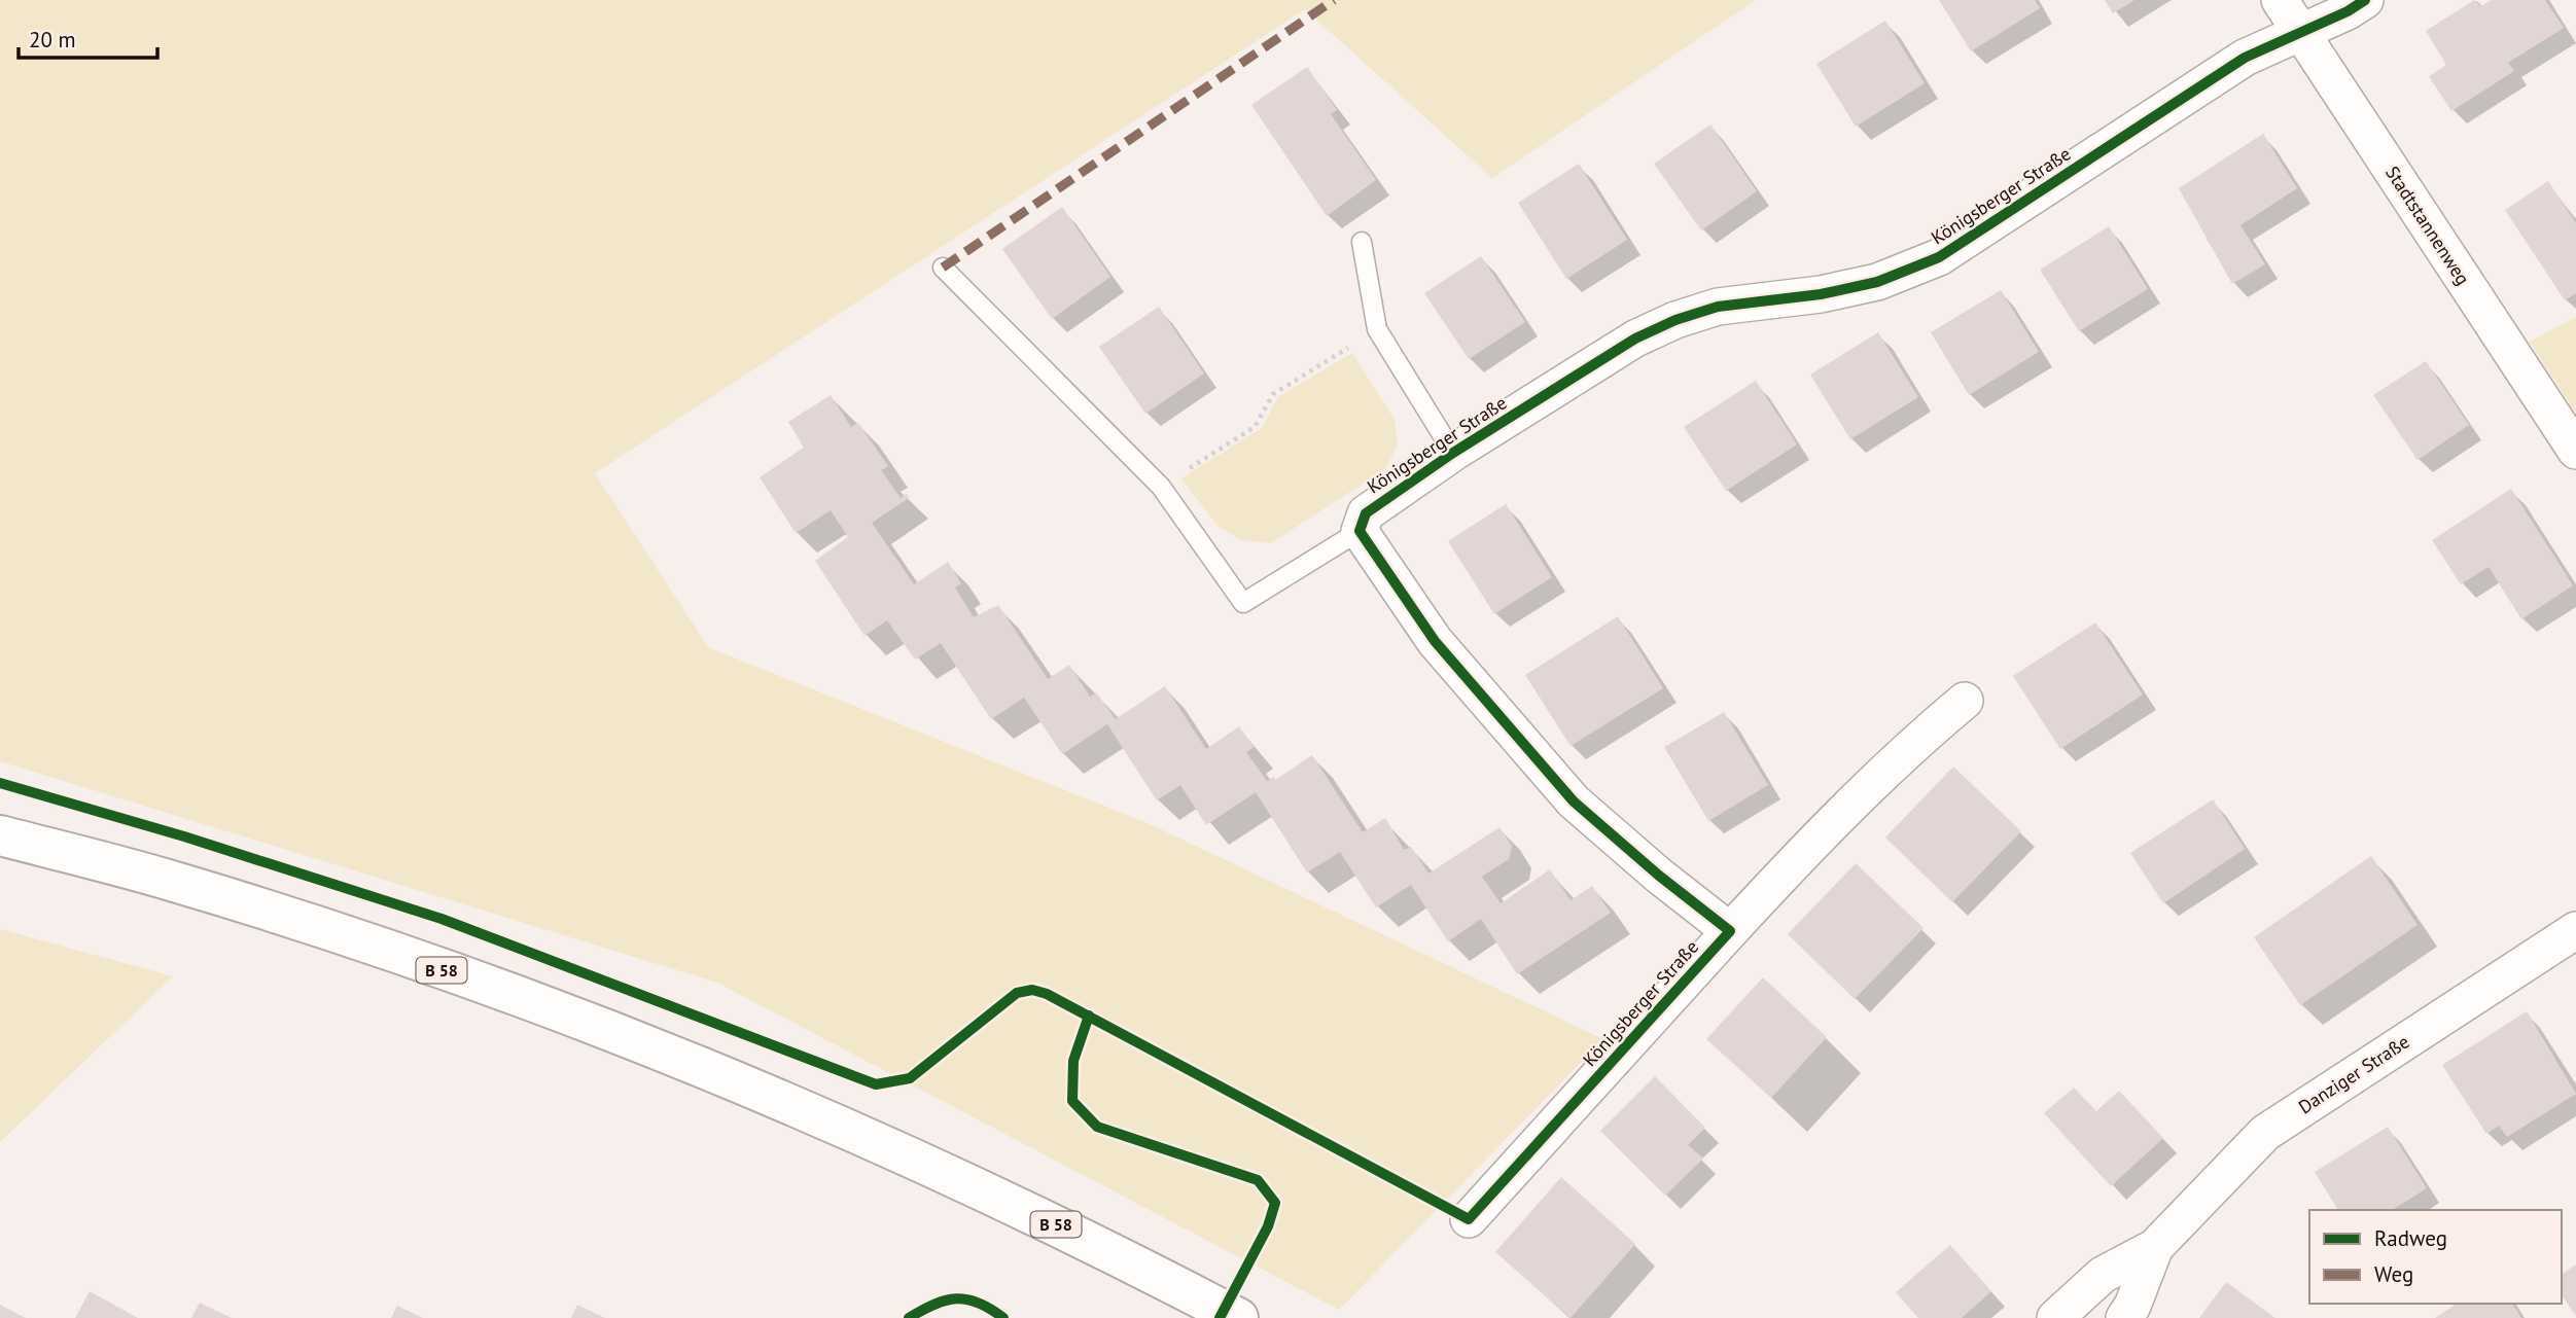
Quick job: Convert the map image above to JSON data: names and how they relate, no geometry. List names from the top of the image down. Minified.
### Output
{"streets":{"main road":["B 58"],"street":["Königsberger Straße","Stadtstannenweg","Danziger Straße"]},"crossings":[["Königsberger Straße","Stadtstannenweg"]],"legend":["Radweg","Weg"],"scale_bar":"20 m"}
